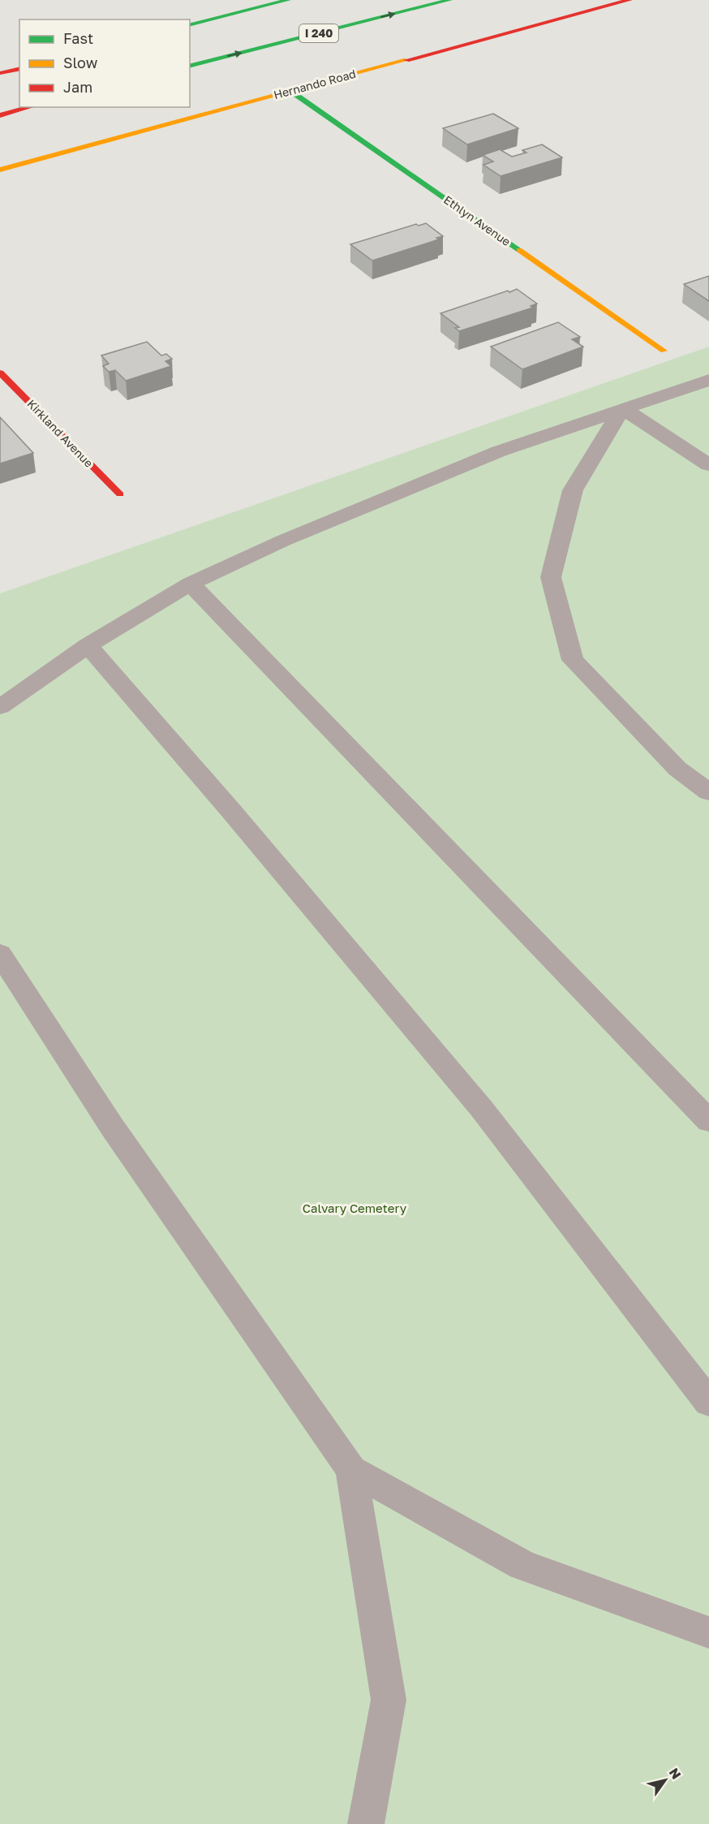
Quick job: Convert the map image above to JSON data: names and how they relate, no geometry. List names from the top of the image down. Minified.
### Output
{"streets":{"main road":["I 240","Hernando Road","Ethlyn Avenue","Kirkland Avenue"]},"crossings":[["Hernando Road","Ethlyn Avenue"]],"parks":["Calvary Cemetery"],"legend":["Fast","Slow","Jam"],"north":"top right"}
